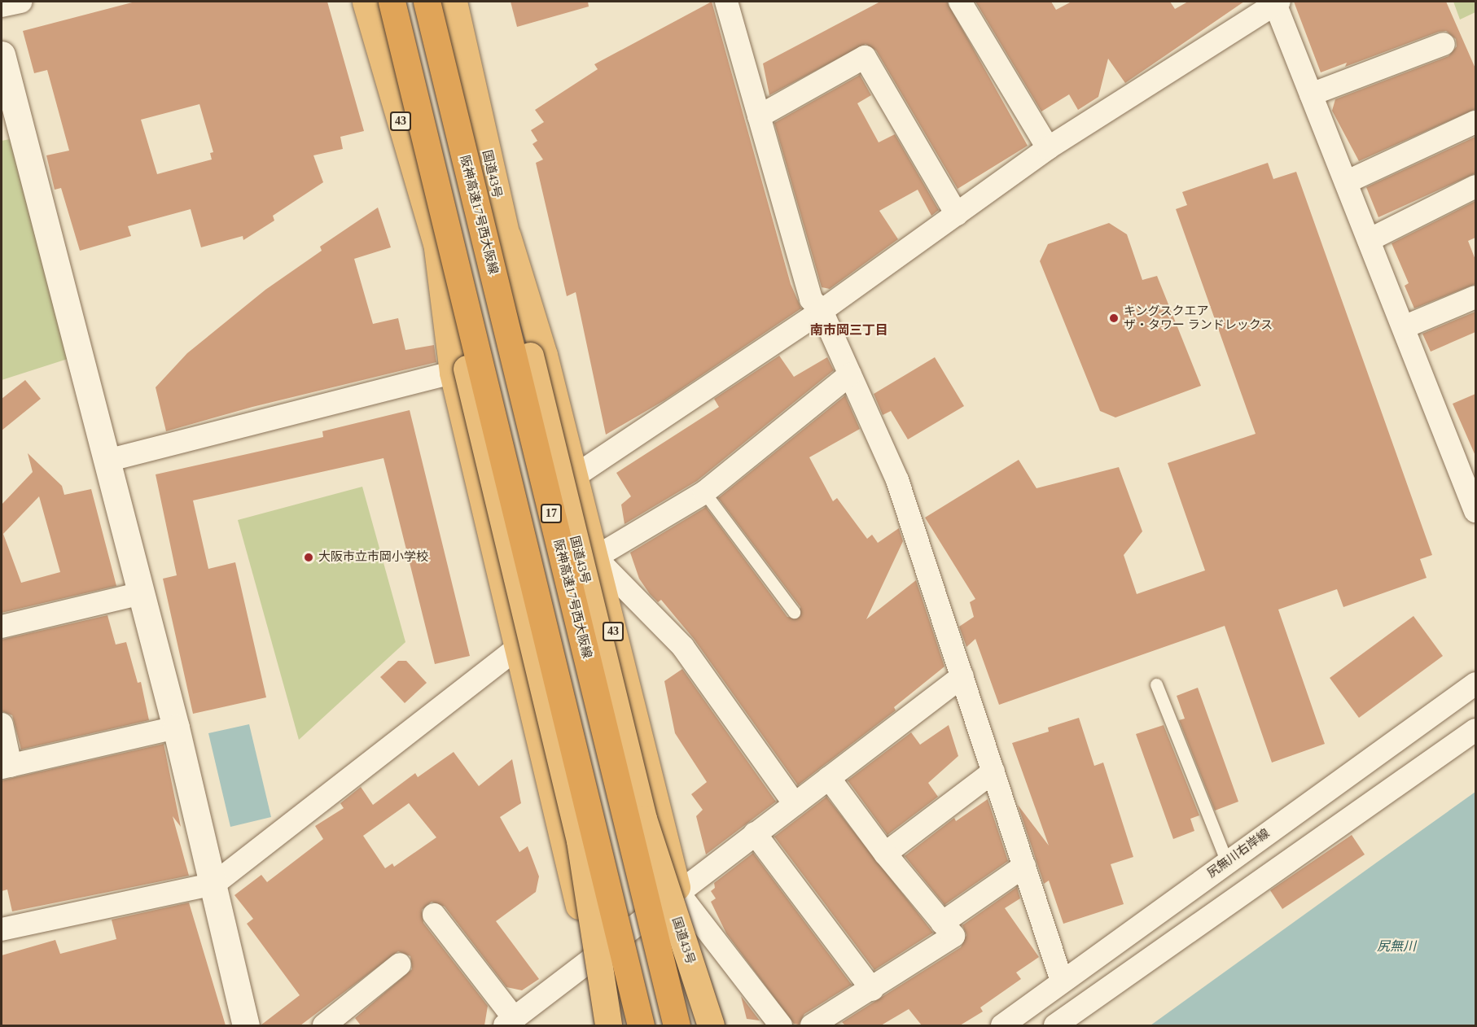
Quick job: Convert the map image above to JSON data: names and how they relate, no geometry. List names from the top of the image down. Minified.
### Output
{"streets":{"highway":["43","国道43号","阪神高速17号西大阪線","17"],"street":["尻無川右岸線"]},"crossings":[["43","国道43号"]],"districts":["南市岡三丁目"],"water":["尻無川"],"places":["キングスクエア ザ・タワー ランドレックス","大阪市立市岡小学校"]}
